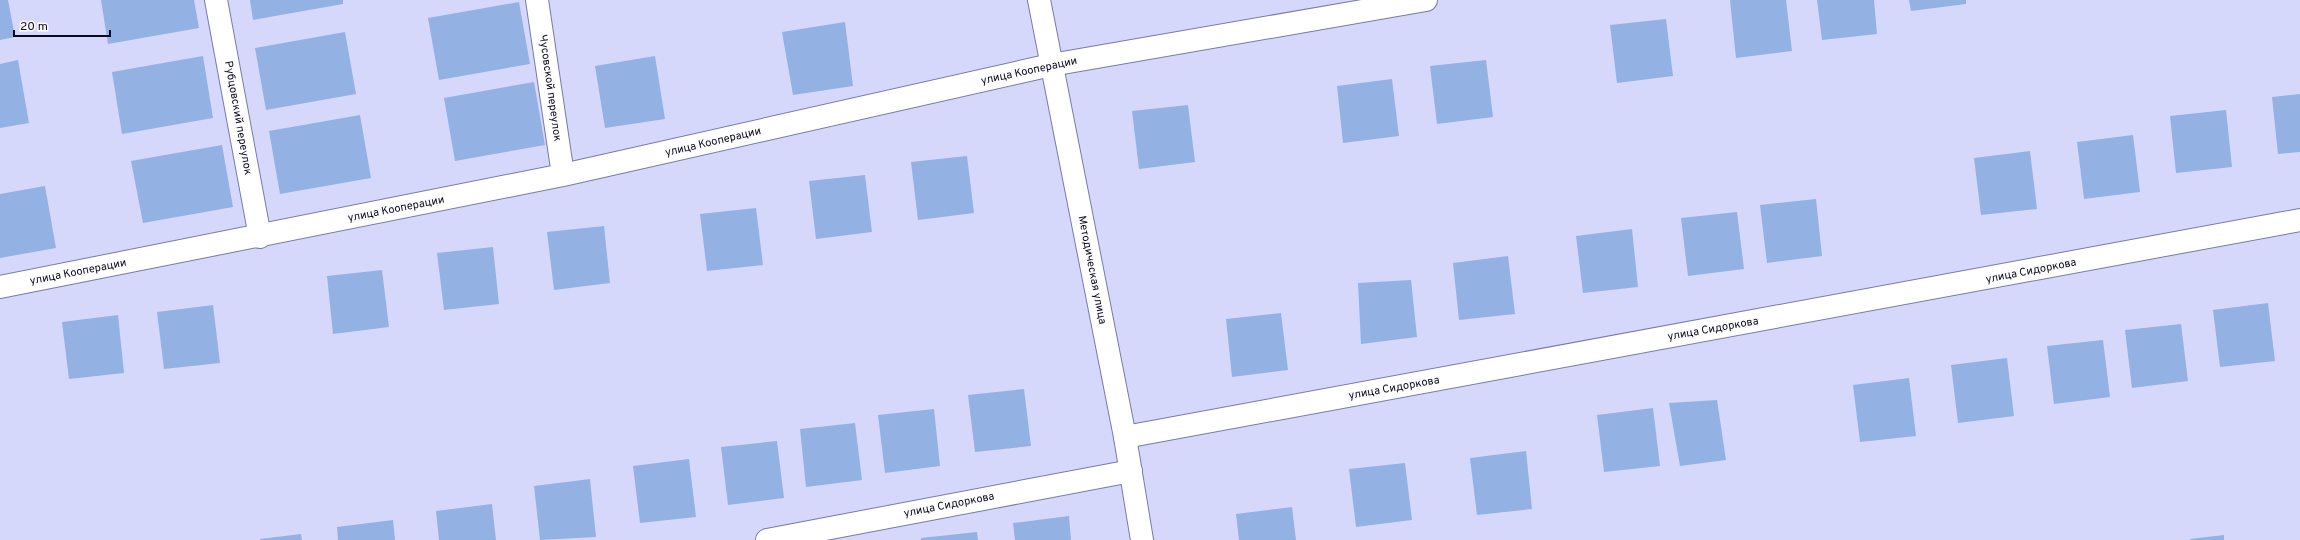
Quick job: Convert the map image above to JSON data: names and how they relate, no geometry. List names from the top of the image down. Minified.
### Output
{"streets":{"street":["улица Кооперации","Чусовской переулок","Рубцовский переулок","Методическая улица","улица Сидоркова"]},"crossings":[["улица Кооперации","Чусовской переулок"],["улица Кооперации","Рубцовский переулок"],["улица Кооперации","Методическая улица"],["Методическая улица","улица Сидоркова"]],"scale_bar":"20 m"}
